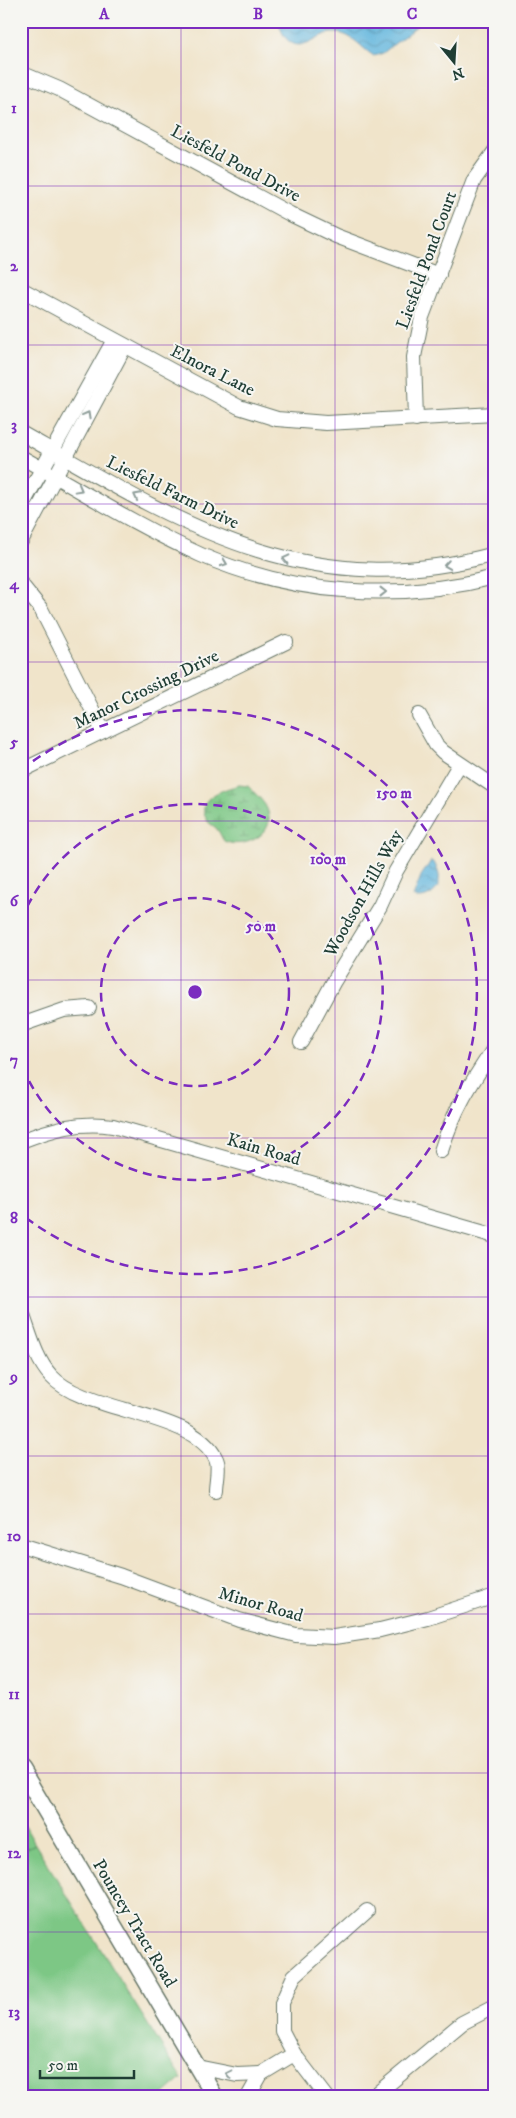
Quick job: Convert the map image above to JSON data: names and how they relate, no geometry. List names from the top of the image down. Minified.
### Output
{"streets":{"main road":["Pouncey Tract Road"],"street":["Liesfeld Pond Drive","Liesfeld Pond Court","Elnora Lane","Liesfeld Farm Drive","Manor Crossing Drive","Woodson Hills Way","Kain Road","Minor Road"]},"crossings":[["Liesfeld Pond Drive","Liesfeld Pond Court"],["Liesfeld Pond Court","Elnora Lane"]],"scale_bar":"50 m","north":"bottom","grid":{"columns":["A","B","C"],"rows":["1","2","3","4","5","6","7","8","9","10","11","12","13"]},"rings":["150 m","100 m","50 m"]}
